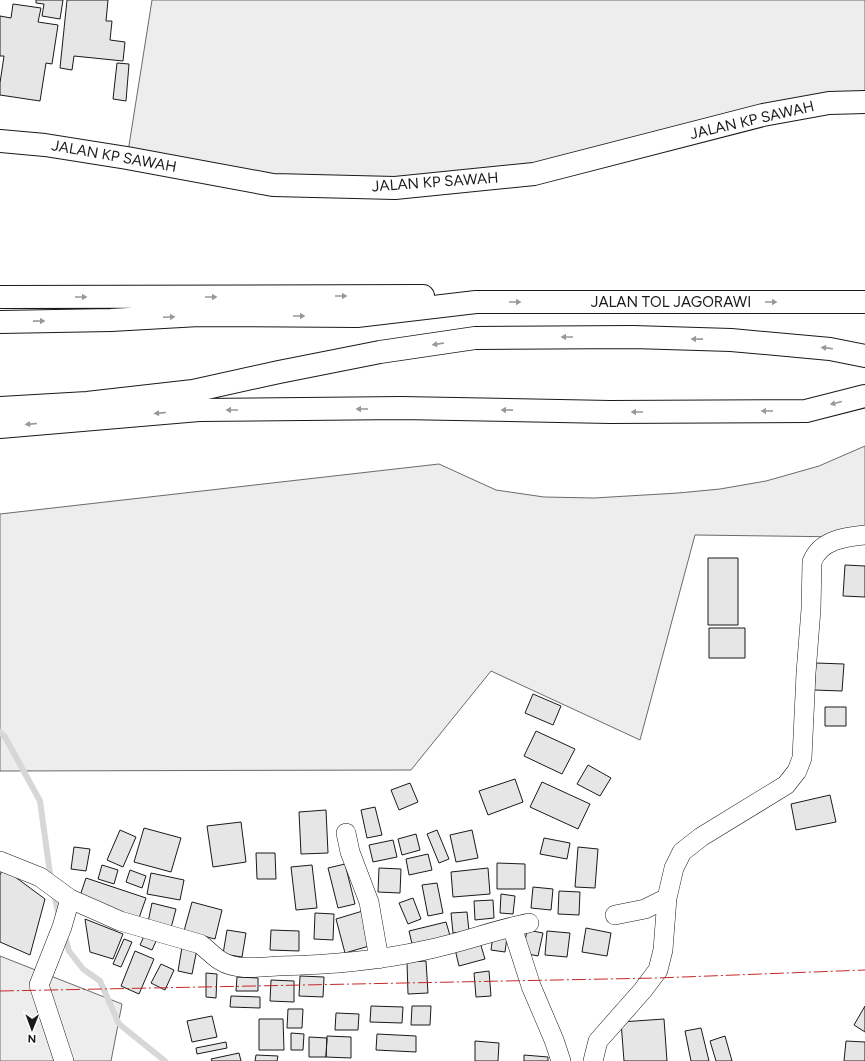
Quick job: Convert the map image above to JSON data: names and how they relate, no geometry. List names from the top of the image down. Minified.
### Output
{"streets":{"main road":["JALAN KP SAWAH","JALAN TOL JAGORAWI"]},"north":"bottom"}
